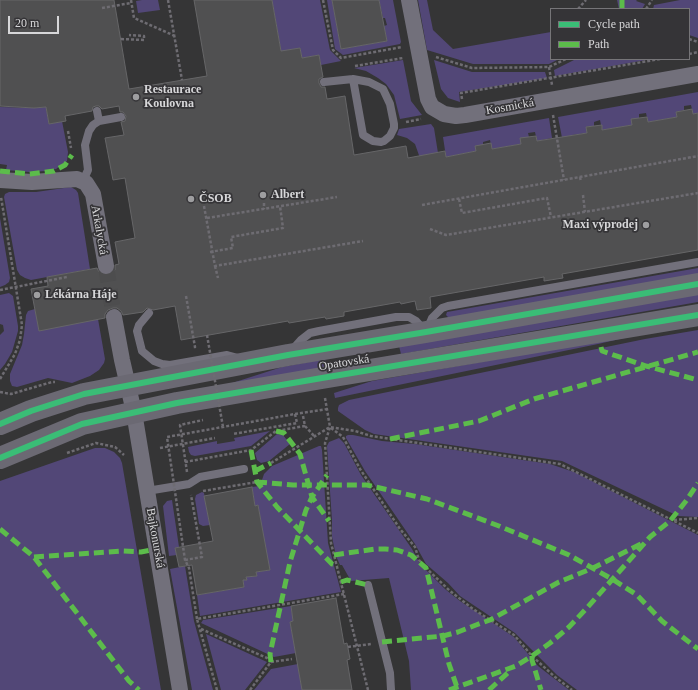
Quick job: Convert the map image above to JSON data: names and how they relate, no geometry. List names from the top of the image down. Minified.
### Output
{"streets":{"main road":["Opatovská"],"street":["Kosmická","Arkalycká","Bajkonurská"]},"crossings":[["Opatovská","Bajkonurská"]],"places":["Restaurace Koulovna","Albert","ČSOB","Maxi výprodej","Lékárna Háje"],"legend":["Cycle path","Path"],"scale_bar":"20 m"}
